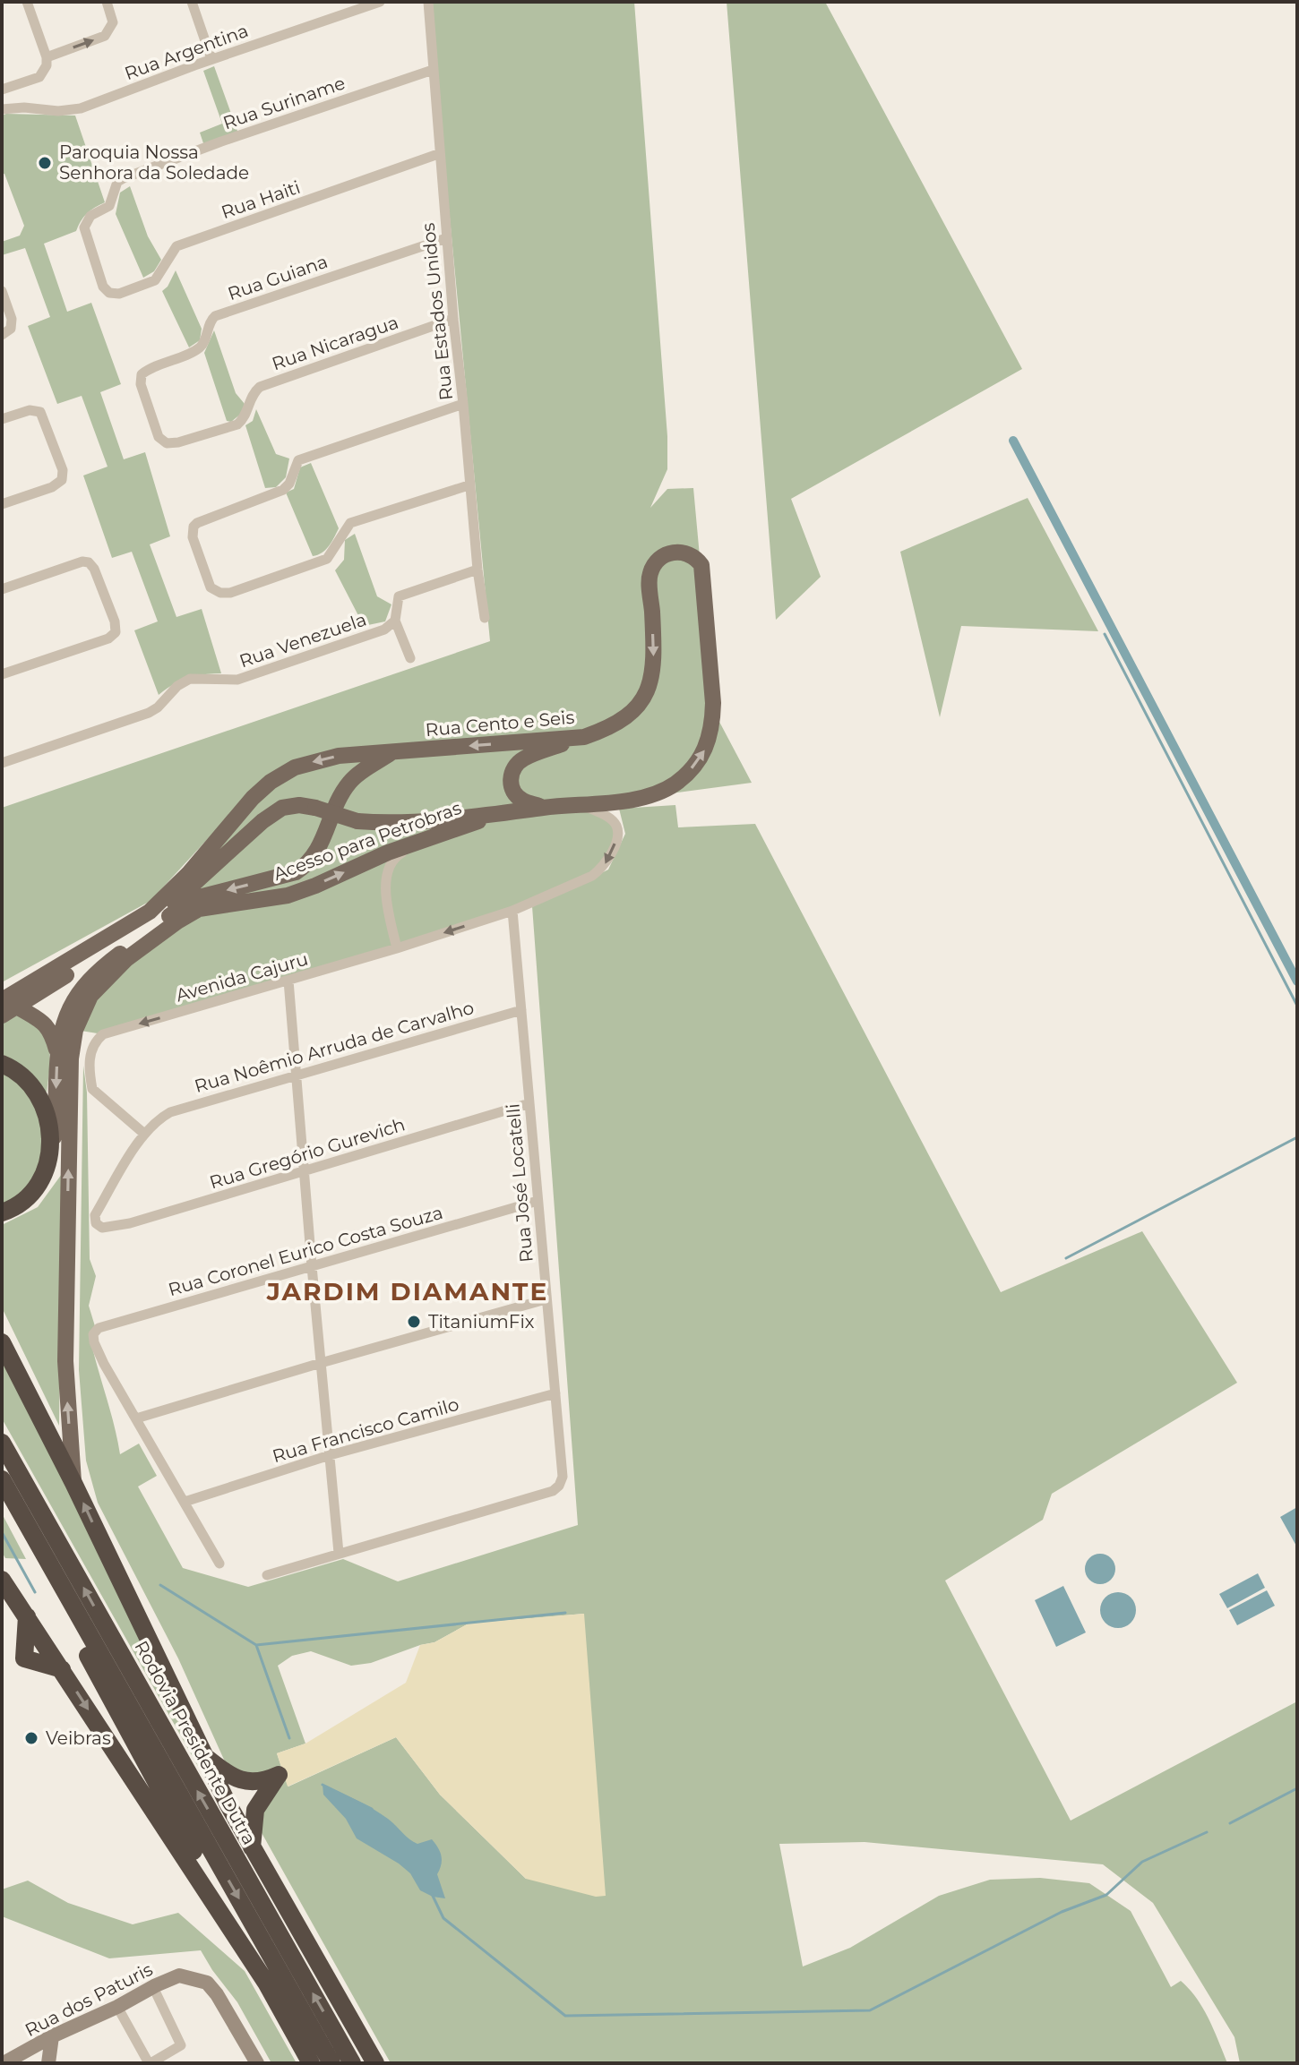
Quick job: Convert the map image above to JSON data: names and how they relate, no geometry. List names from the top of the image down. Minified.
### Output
{"streets":{"highway":["Rodovia Presidente Dutra"],"main road":["Rua Cento e Seis","Acesso para Petrobras","Rua dos Paturis"],"street":["Rua Argentina","Rua Suriname","Rua Haiti","Rua Guiana","Rua Estados Unidos","Rua Nicaragua","Rua Venezuela","Avenida Cajuru","Rua Noêmio Arruda de Carvalho","Rua Gregório Gurevich","Rua José Locatelli","Rua Coronel Eurico Costa Souza","Rua Francisco Camilo"]},"crossings":[["Rua Suriname","Rua Haiti"],["Rua Suriname","Rua Estados Unidos"],["Rua Haiti","Rua Estados Unidos"],["Rua Guiana","Rua Estados Unidos"],["Rua Guiana","Rua Nicaragua"],["Rua Estados Unidos","Rua Nicaragua"],["Rua Cento e Seis","Acesso para Petrobras"],["Acesso para Petrobras","Avenida Cajuru"],["Avenida Cajuru","Rua Noêmio Arruda de Carvalho"],["Avenida Cajuru","Rua Gregório Gurevich"],["Avenida Cajuru","Rua José Locatelli"],["Rua Noêmio Arruda de Carvalho","Rua Gregório Gurevich"],["Rua Noêmio Arruda de Carvalho","Rua José Locatelli"],["Rua Gregório Gurevich","Rua José Locatelli"],["Rua José Locatelli","Rua Coronel Eurico Costa Souza"],["Rua José Locatelli","Rua Francisco Camilo"]],"districts":["JARDIM DIAMANTE"],"places":["Paroquia Nossa Senhora da Soledade","TitaniumFix","Veibras"]}
